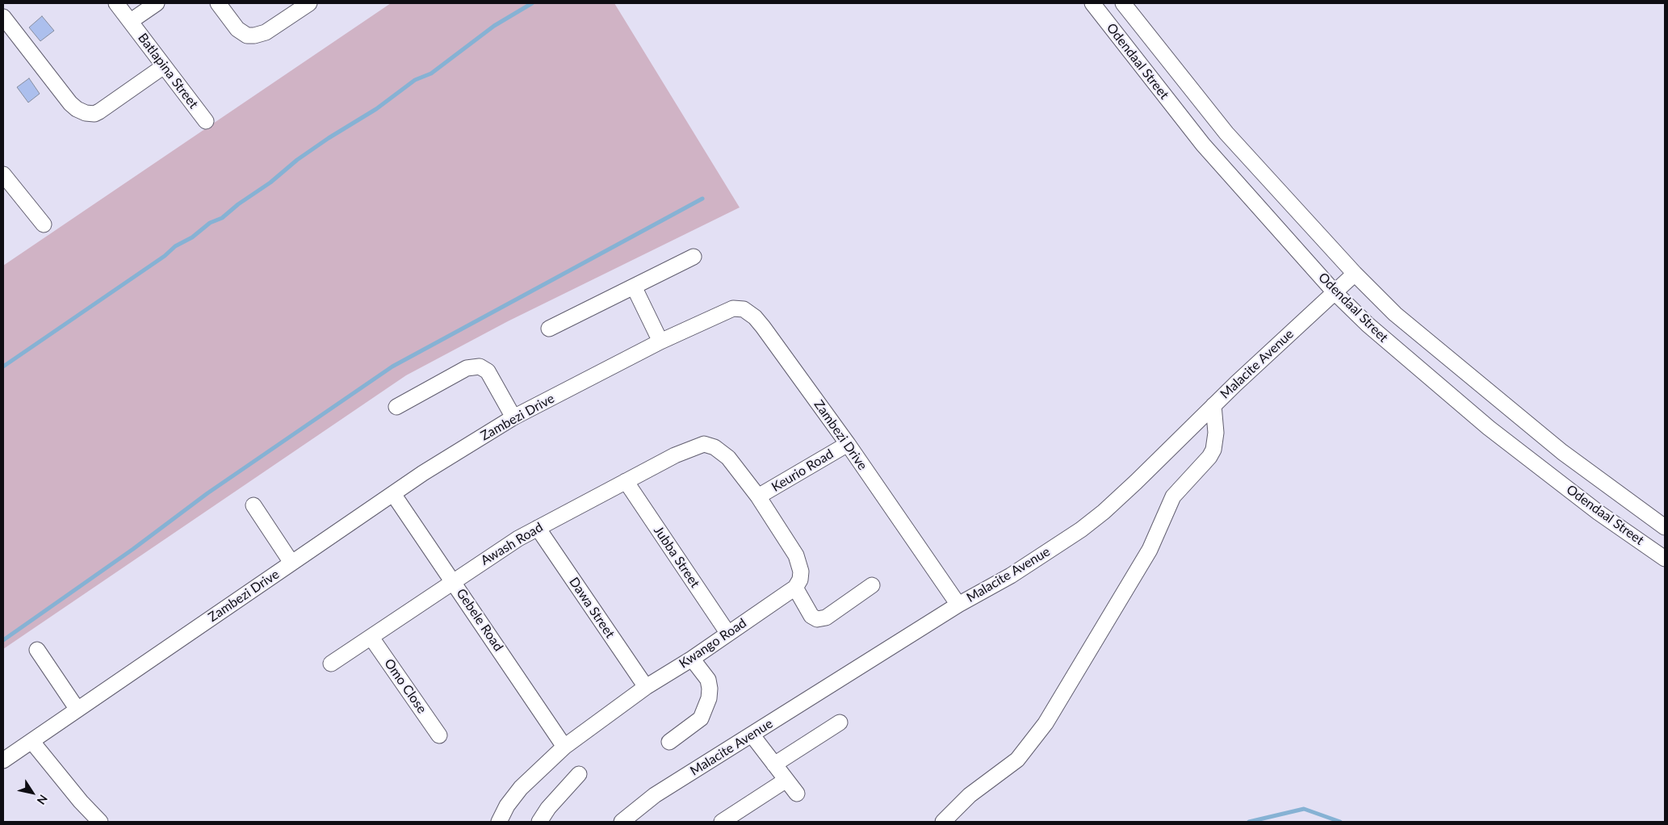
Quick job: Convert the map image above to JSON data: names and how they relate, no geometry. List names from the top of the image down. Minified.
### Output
{"streets":{"street":["Odendaal Street","Batlapina Street","Malacite Avenue","Zambezi Drive","Keurio Road","Awash Road","Jubba Street","Dawa Street","Gebele Road","Kwango Road","Omo Close"]},"crossings":[["Odendaal Street","Malacite Avenue"],["Malacite Avenue","Zambezi Drive"],["Zambezi Drive","Keurio Road"],["Zambezi Drive","Gebele Road"],["Keurio Road","Awash Road"],["Awash Road","Jubba Street"],["Awash Road","Dawa Street"],["Awash Road","Gebele Road"],["Awash Road","Omo Close"],["Jubba Street","Kwango Road"],["Dawa Street","Kwango Road"],["Gebele Road","Kwango Road"]],"north":"bottom right"}
